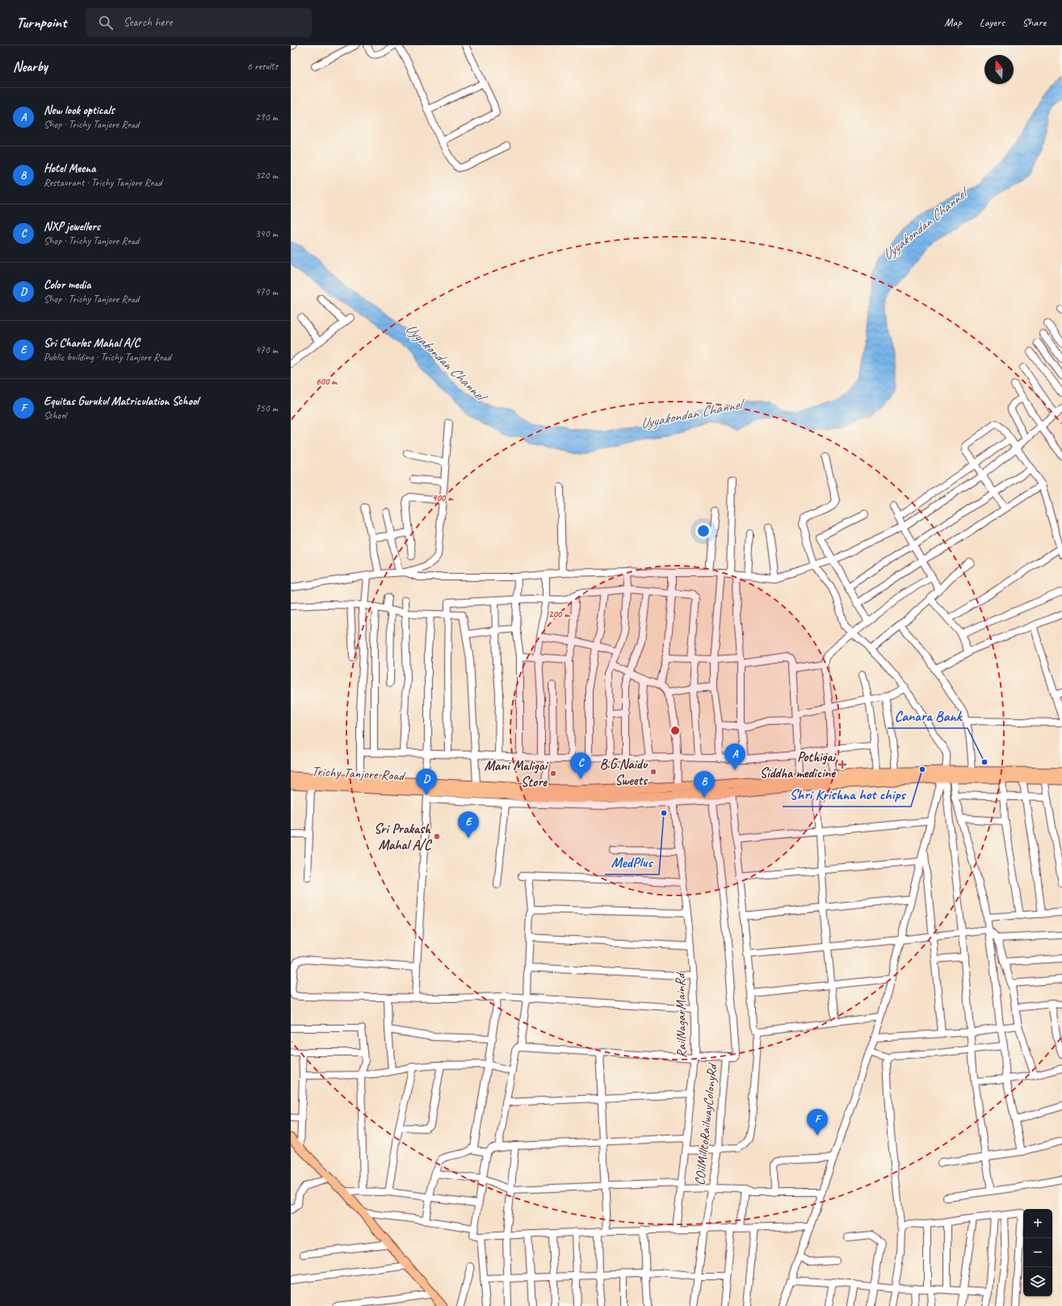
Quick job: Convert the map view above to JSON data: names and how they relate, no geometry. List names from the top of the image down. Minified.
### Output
{"streets":{"highway":["Trichy Tanjore Road"],"street":["RailNagarMainRd","COilMilltoRailwayColonyRd"]},"water":["Uyyakondan Channel"],"places":{"other":["Canara Bank","Shri Krishna hot chips","B.G.Naidu Sweets","Mani Maligai Store","MedPlus","Sri Prakash Mahal A/C"],"health":["Pothigai Siddha medicine"]},"north":"top","page":{"header":"Turnpoint","search":"Search here","nav":["Map","Layers","Share"],"heading":["Nearby","6 results"],"list":[{"mark":"A","name":"New look opticals","note":"Shop · Trichy Tanjore Road","value":"290 m"},{"mark":"B","name":"Hotel Meena","note":"Restaurant · Trichy Tanjore Road","value":"320 m"},{"mark":"C","name":"NXP jewellers","note":"Shop · Trichy Tanjore Road","value":"340 m"},{"mark":"D","name":"Color media","note":"Shop · Trichy Tanjore Road","value":"470 m"},{"mark":"E","name":"Sri Charles Mahal A/C","note":"Public building · Trichy Tanjore Road","value":"470 m"},{"mark":"F","name":"Equitas Gurukul Matriculation School","note":"School","value":"750 m"}],"pins":["A","C","D","B","E","F"],"map_buttons":["+","−"]},"rings":["600 m","400 m","200 m"]}
